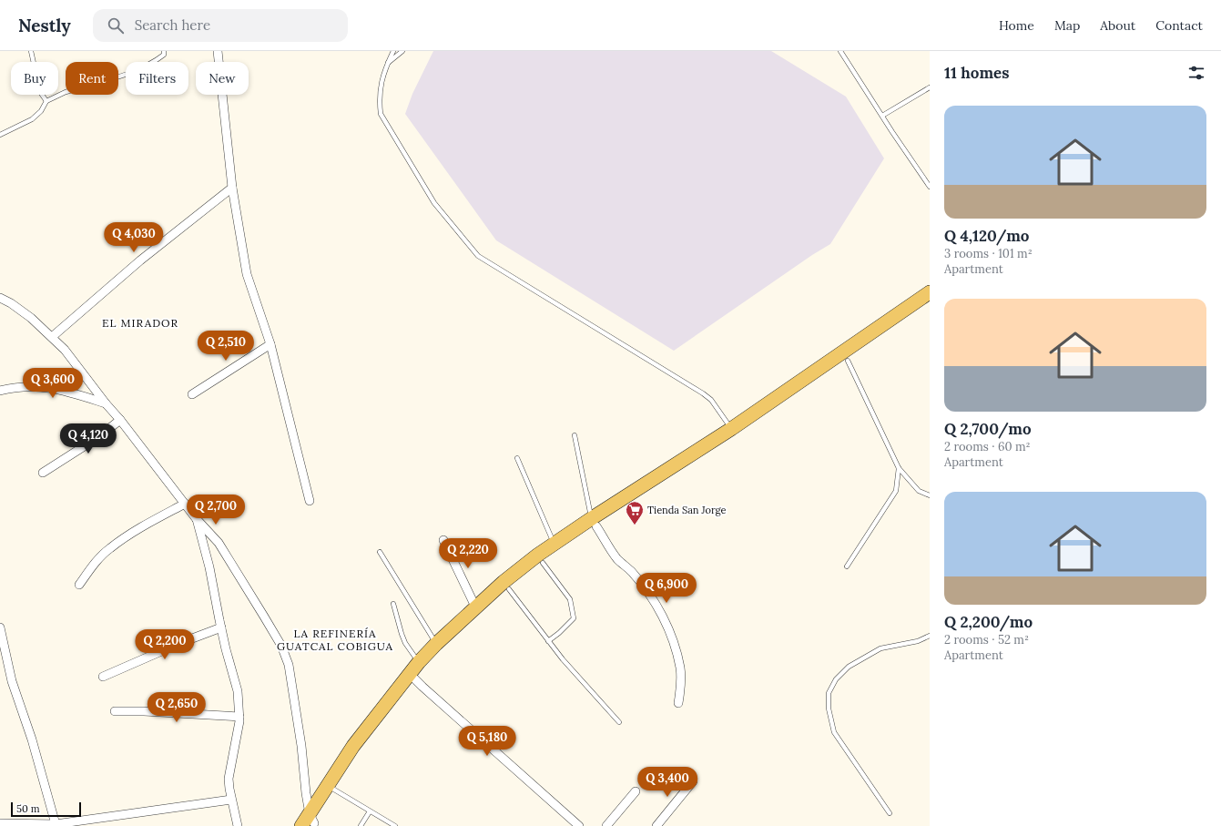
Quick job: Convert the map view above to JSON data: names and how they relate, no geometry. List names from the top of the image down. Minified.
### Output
{"districts":["EL MIRADOR","LA REFINERÍA GUATCAL COBIGUA"],"places":{"supermarket":["Tienda San Jorge"]},"scale_bar":"50 m","page":{"header":"Nestly","search":"Search here","nav":["Home","Map","About","Contact"],"heading":"11 homes","chip":["Buy","Rent","Filters","New"],"list":[{"name":"Q 4,120/mo","note":"3 rooms · 101 m² · Apartment"},{"name":"Q 2,700/mo","note":"2 rooms · 60 m² · Apartment"},{"name":"Q 2,200/mo","note":"2 rooms · 52 m² · Apartment"}],"price":["Q 4,030","Q 2,510","Q 3,600","Q 4,120","Q 2,700","Q 2,220","Q 6,900","Q 2,200","Q 2,650","Q 5,180","Q 3,400"],"scale":"50 m"}}
